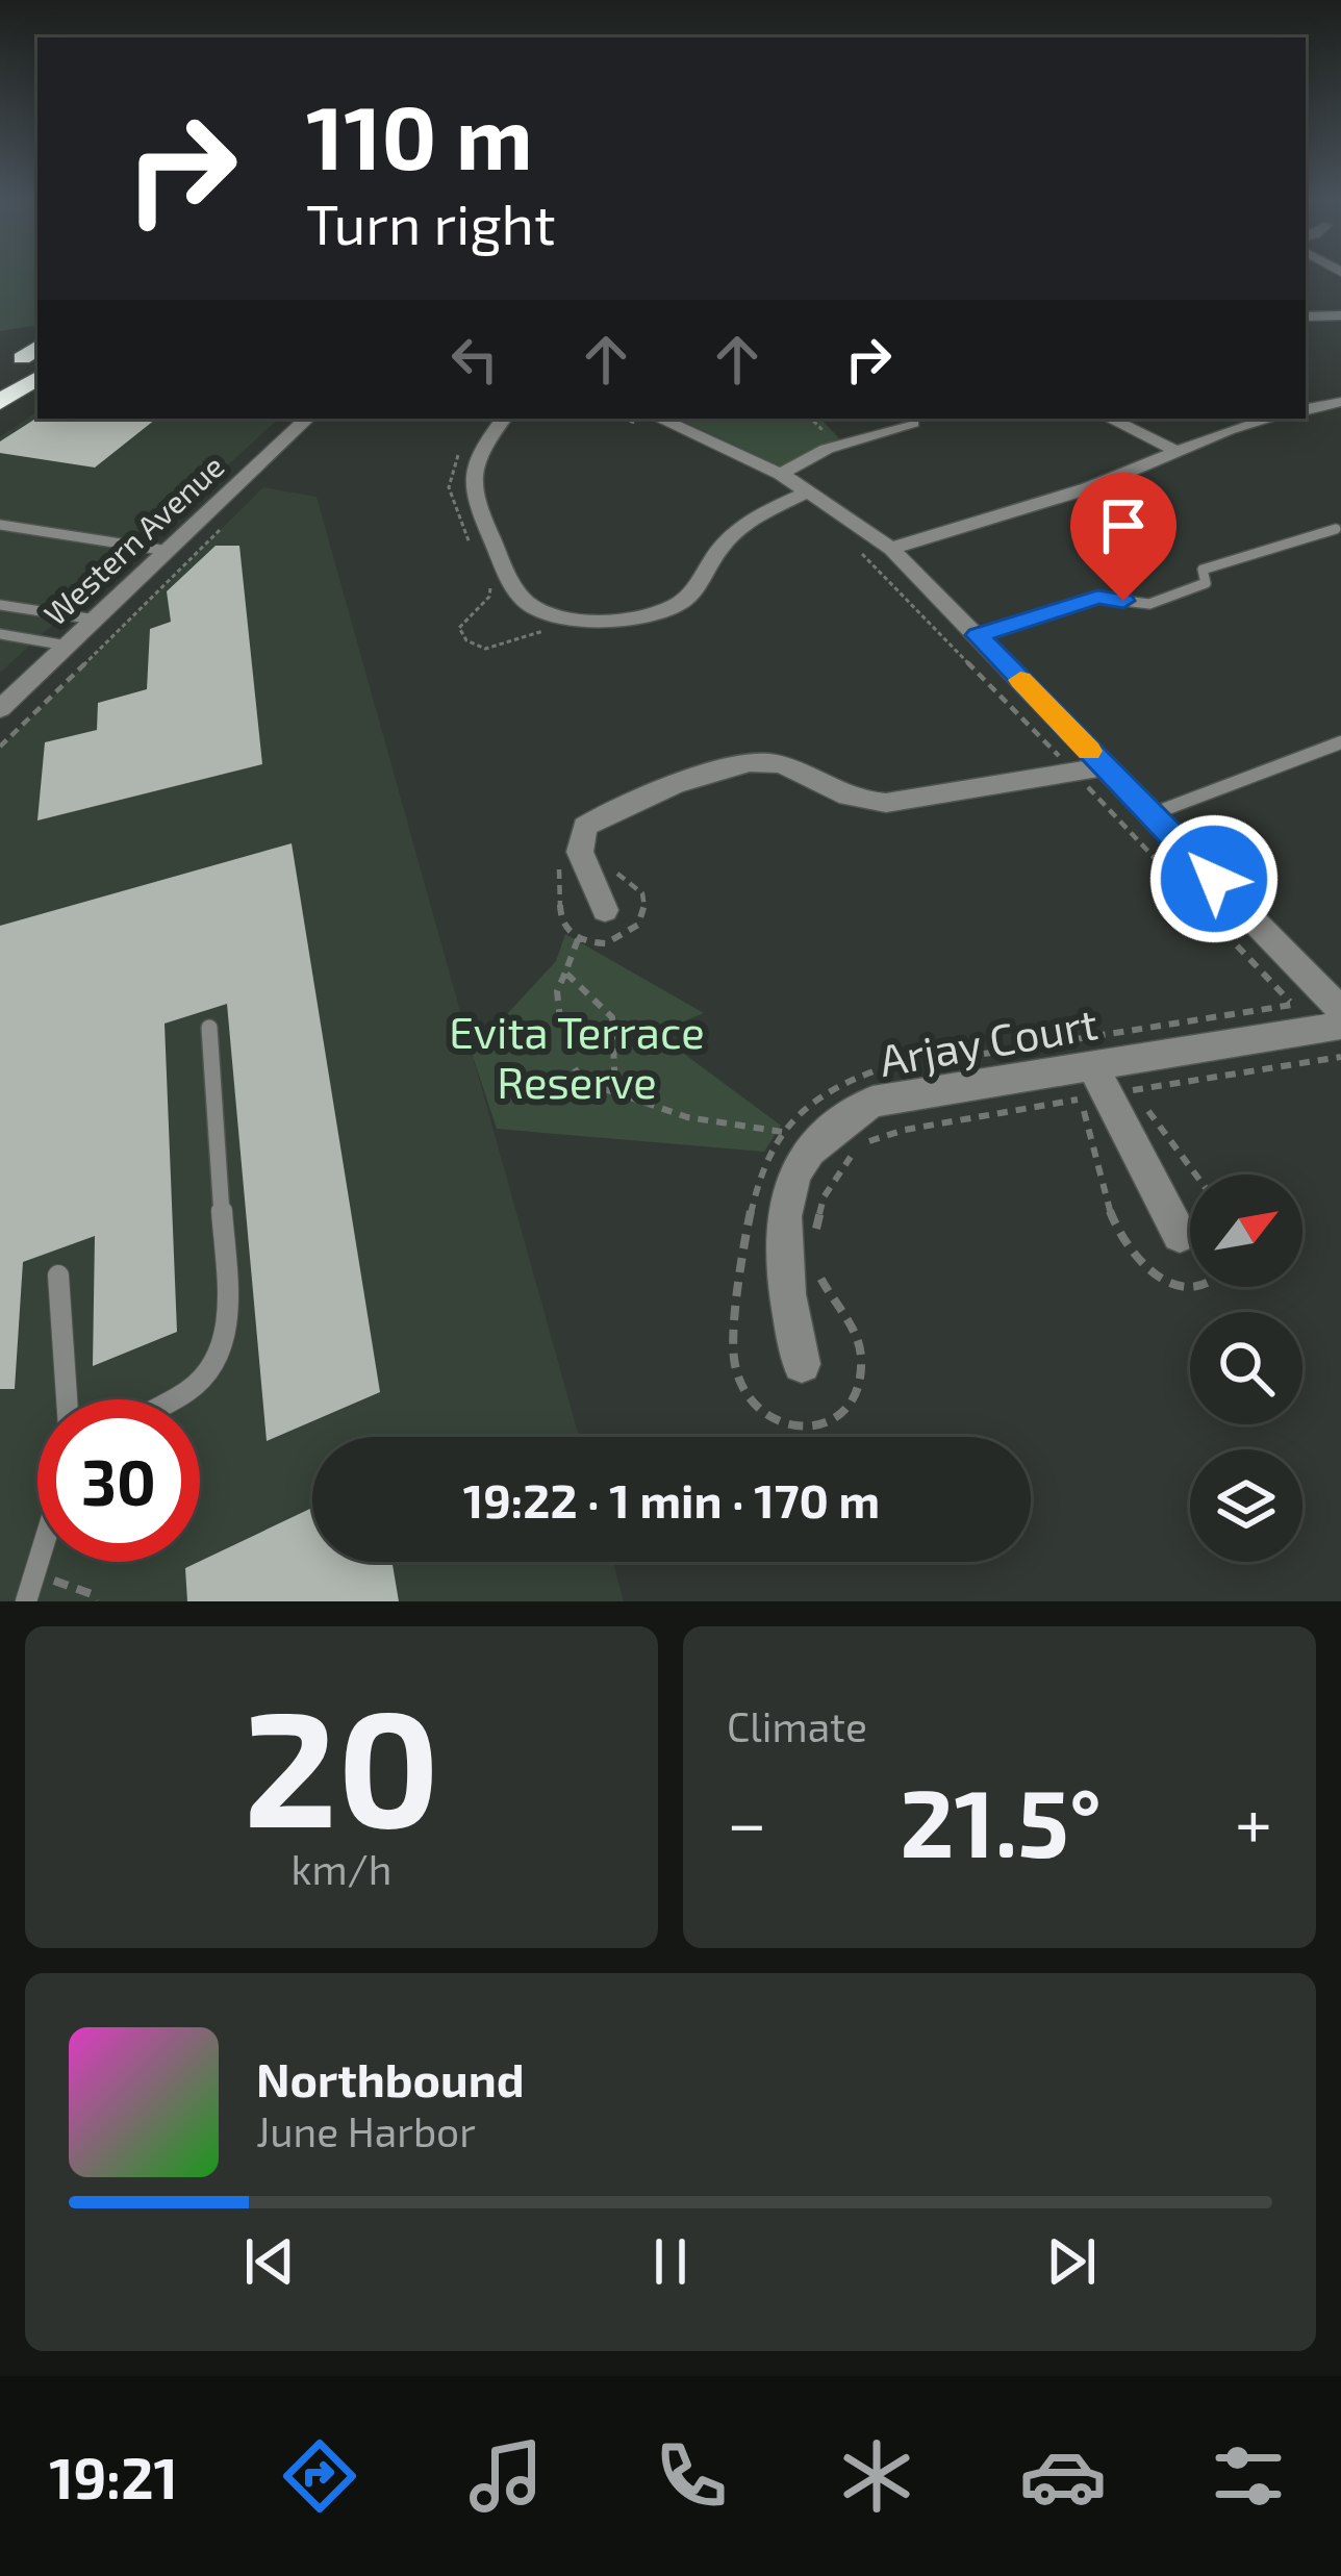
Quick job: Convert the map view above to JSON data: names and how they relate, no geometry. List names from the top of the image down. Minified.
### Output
{"streets":{"street":["Western Avenue","Arjay Court"]},"parks":["Evita Terrace Reserve"],"north":"top right","page":{"turn":["110 m","Turn right"],"limit":"30","trip":"19:22 · 1 min · 170 m","tile":[["20","km/h"],"Climate"],"heat":["−","21.5°","+"],"song":["Northbound","June Harbor"],"tabs":"19:21"}}
